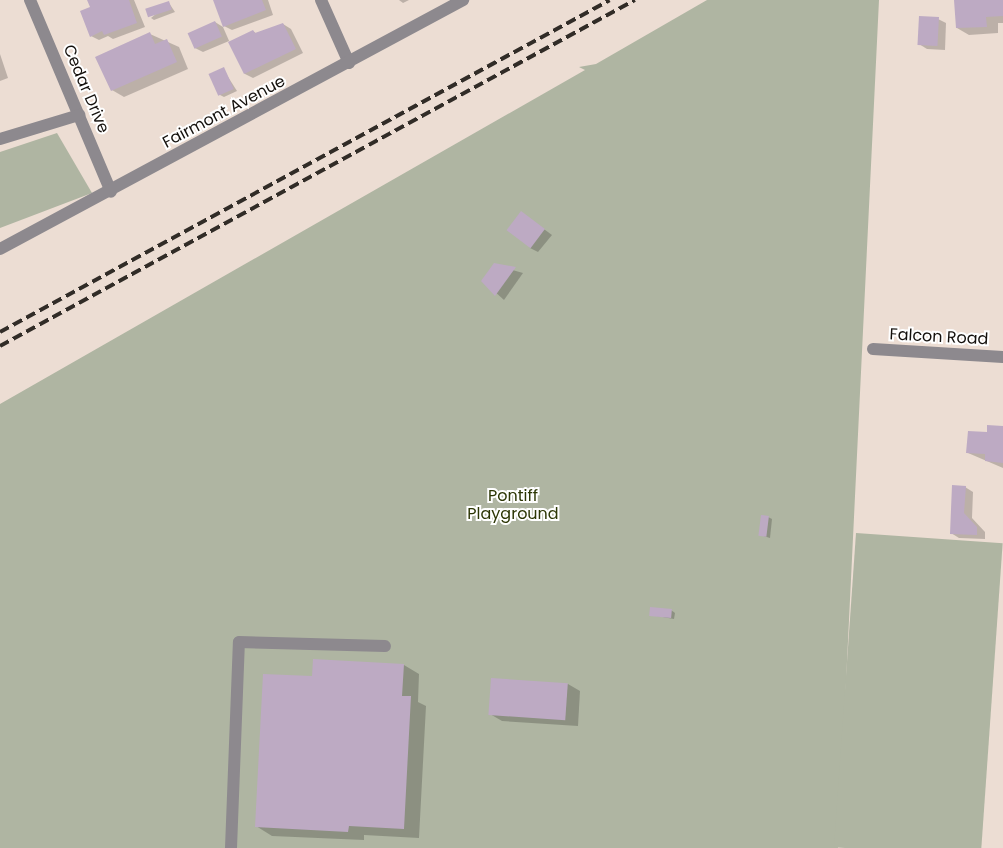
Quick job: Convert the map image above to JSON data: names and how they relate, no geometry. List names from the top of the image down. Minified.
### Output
{"streets":{"street":["Cedar Drive","Fairmont Avenue","Falcon Road"]},"crossings":[["Cedar Drive","Fairmont Avenue"]],"parks":["Pontiff Playground"]}
